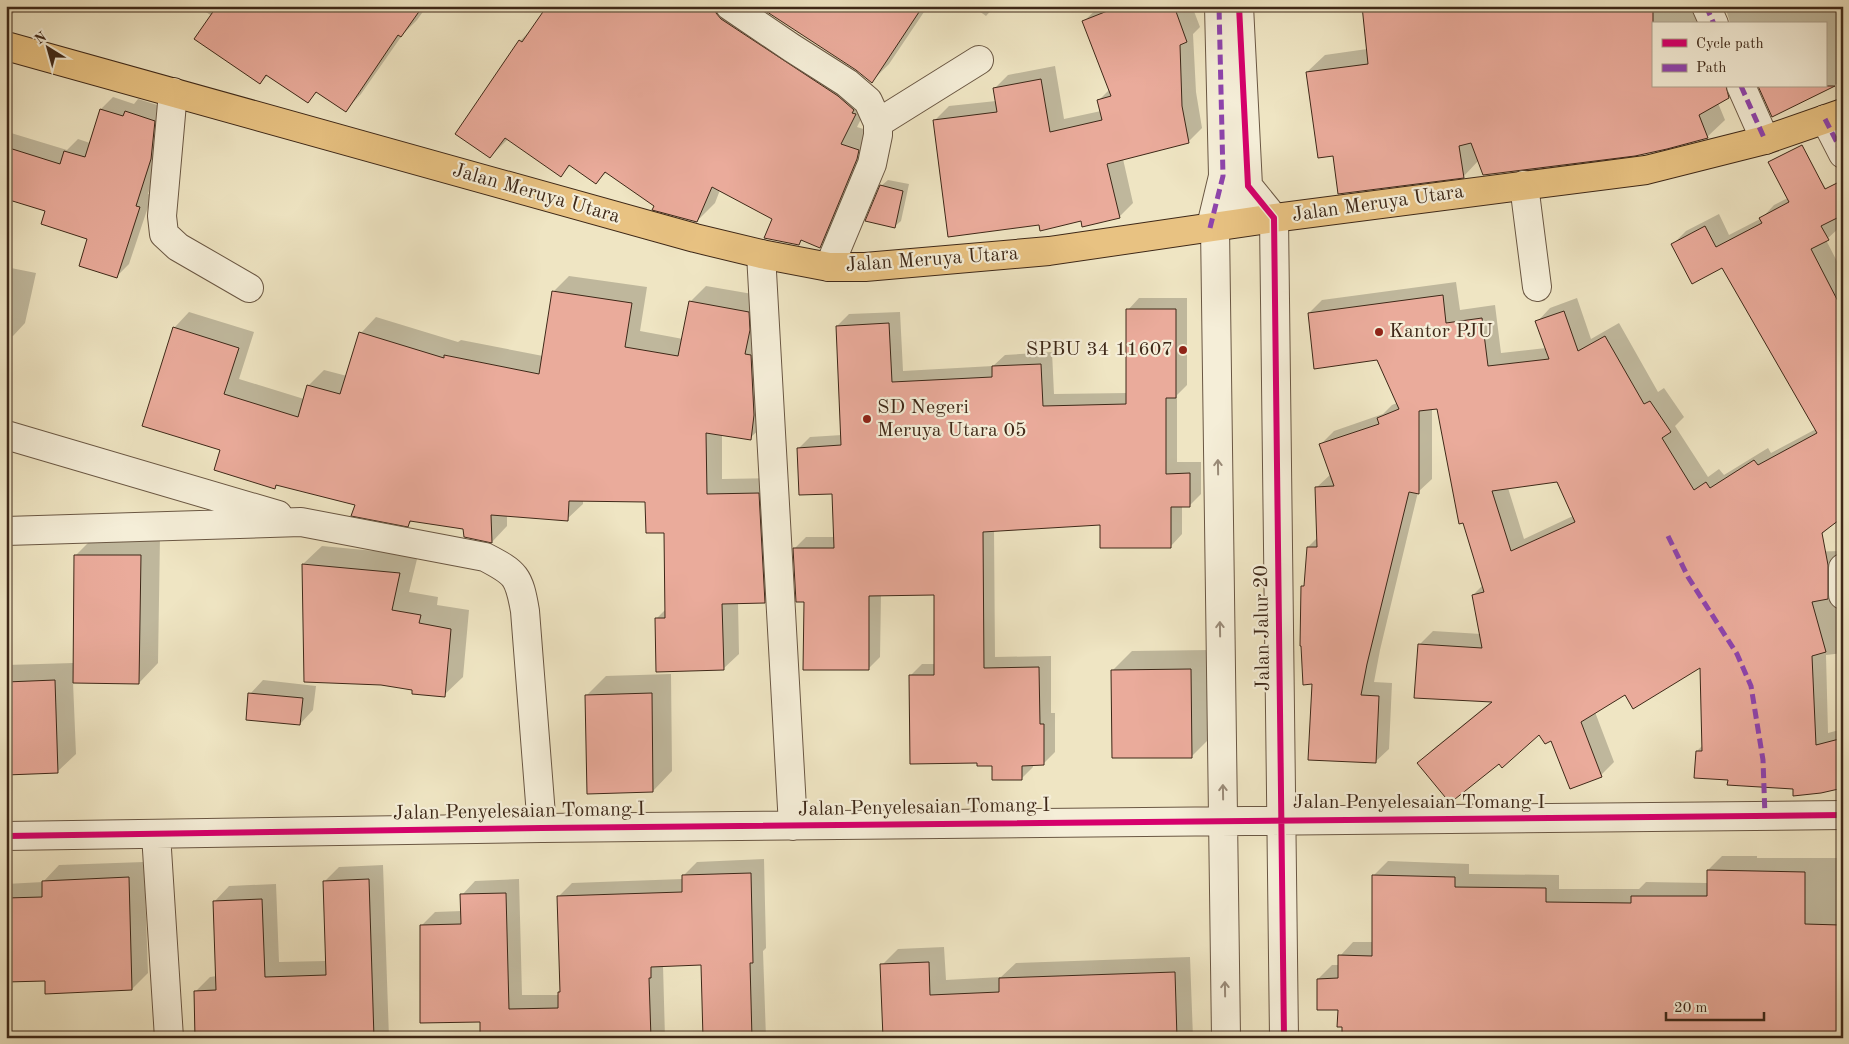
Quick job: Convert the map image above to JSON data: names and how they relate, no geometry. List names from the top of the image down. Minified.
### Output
{"streets":{"main road":["Jalan Meruya Utara"],"street":["Jalan Jalur 20","Jalan Penyelesaian Tomang I"]},"crossings":[["Jalan Meruya Utara","Jalan Jalur 20"],["Jalan Jalur 20","Jalan Penyelesaian Tomang I"]],"places":["Kantor PJU","SPBU 34 11607","SD Negeri Meruya Utara 05"],"legend":["Cycle path","Path"],"scale_bar":"20 m","north":"top left"}
